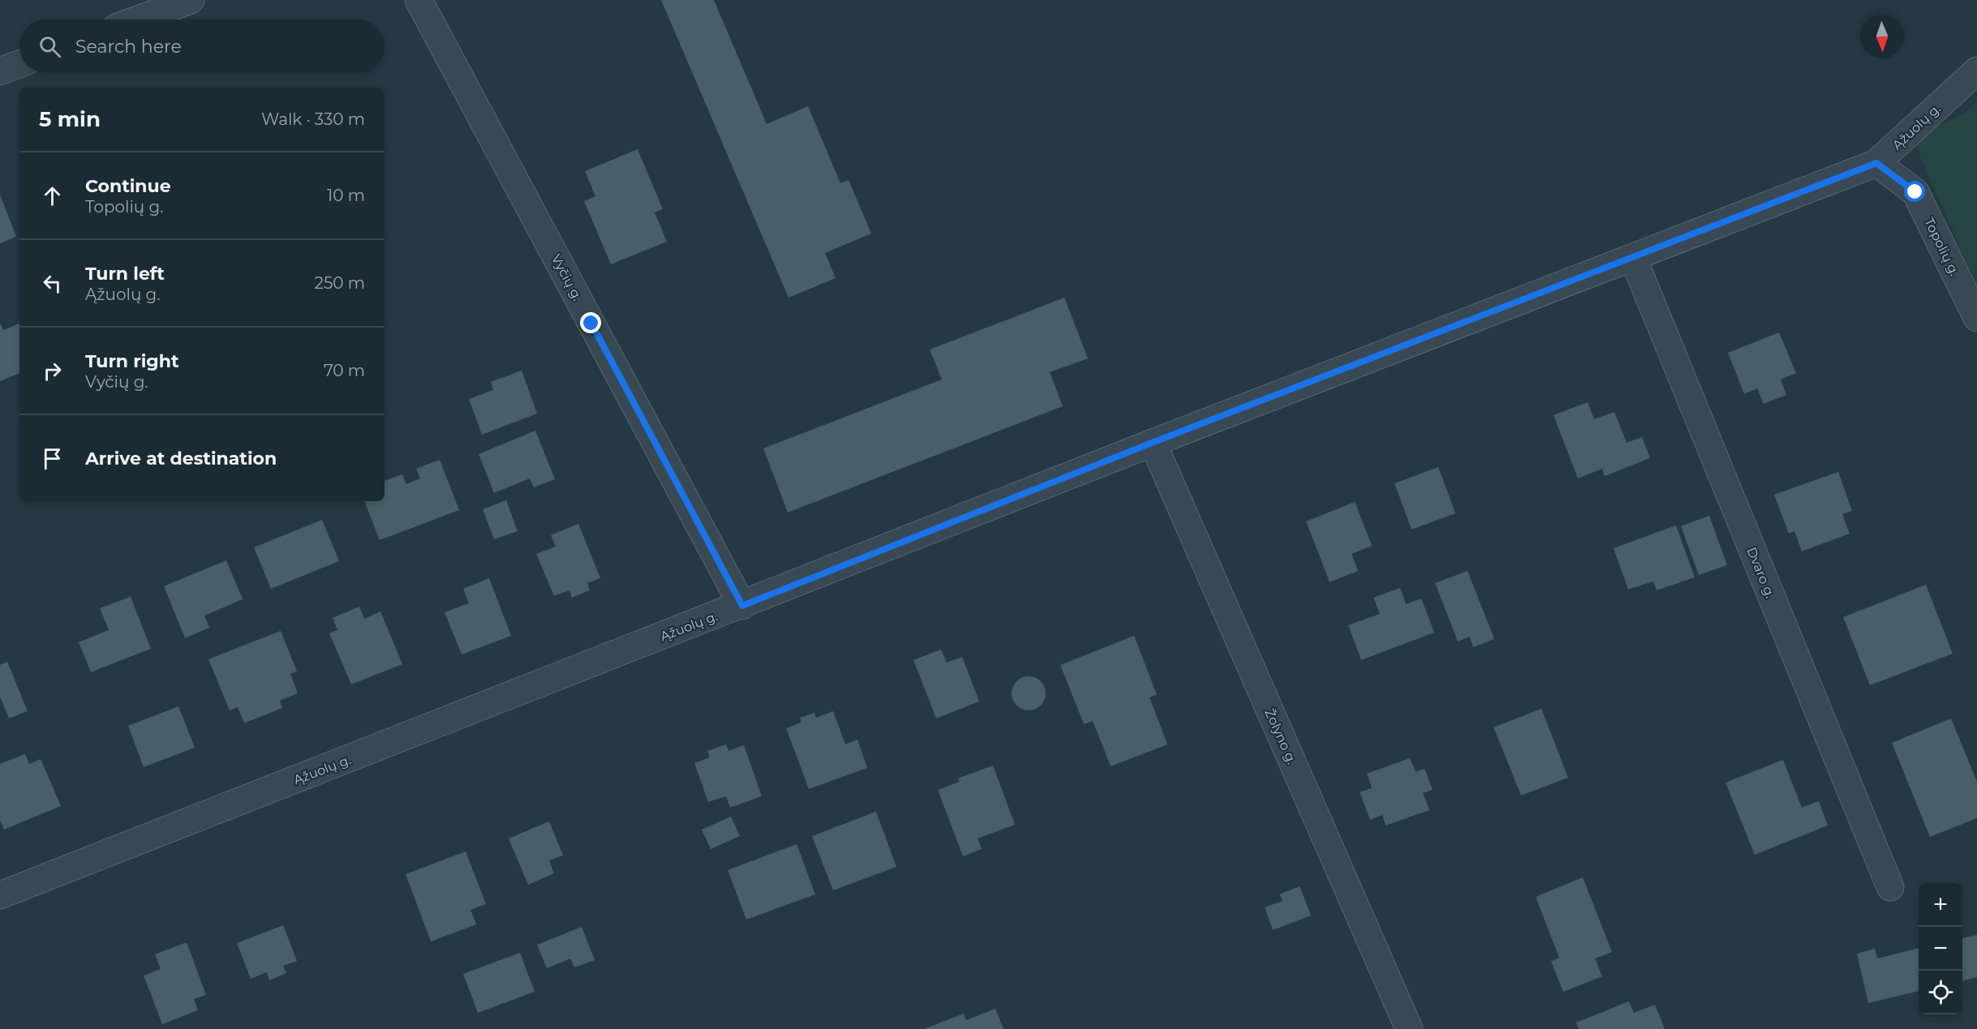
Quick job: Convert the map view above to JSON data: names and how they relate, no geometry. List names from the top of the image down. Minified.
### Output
{"streets":{"street":["Ąžuolų g.","Topolių g.","Vyčių g.","Dvaro g.","Žolyno g."]},"crossings":[["Ąžuolų g.","Topolių g."],["Ąžuolų g.","Vyčių g."],["Ąžuolų g.","Dvaro g."],["Ąžuolų g.","Žolyno g."]],"north":"bottom","page":{"search":"Search here","heading":["5 min","Walk · 330 m"],"list":[["Continue","Topolių g.","10 m"],["Turn left","Ąžuolų g.","250 m"],["Turn right","Vyčių g.","70 m"],"Arrive at destination"],"map_buttons":["+","−"]}}
